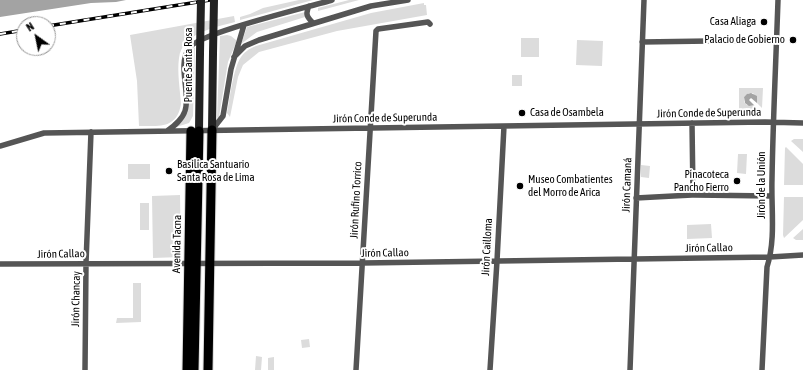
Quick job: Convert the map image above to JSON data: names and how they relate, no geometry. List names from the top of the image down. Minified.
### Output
{"streets":{"main road":["Puente Santa Rosa","Avenida Tacna"],"street":["Jirón Conde de Superunda","Jirón Camaná","Jirón de la Unión","Jirón Rufino Torrico","Jirón Cailloma","Jirón Callao","Jirón Chancay"]},"crossings":[["Puente Santa Rosa","Jirón Conde de Superunda"],["Puente Santa Rosa","Avenida Tacna"],["Jirón Conde de Superunda","Jirón Camaná"],["Jirón Conde de Superunda","Jirón de la Unión"],["Jirón Conde de Superunda","Jirón Rufino Torrico"],["Jirón Conde de Superunda","Avenida Tacna"],["Jirón Conde de Superunda","Jirón Cailloma"],["Jirón Conde de Superunda","Jirón Chancay"],["Jirón Camaná","Jirón Callao"],["Jirón de la Unión","Jirón Callao"],["Jirón Rufino Torrico","Jirón Callao"],["Avenida Tacna","Jirón Callao"],["Jirón Cailloma","Jirón Callao"],["Jirón Callao","Jirón Chancay"]],"places":["Casa Aliaga","Palacio de Gobierno","Casa de Osambela","Basílica Santuario Santa Rosa de Lima","Pinacoteca Pancho Fierro","Museo Combatientes del Morro de Arica"],"north":"top left"}
